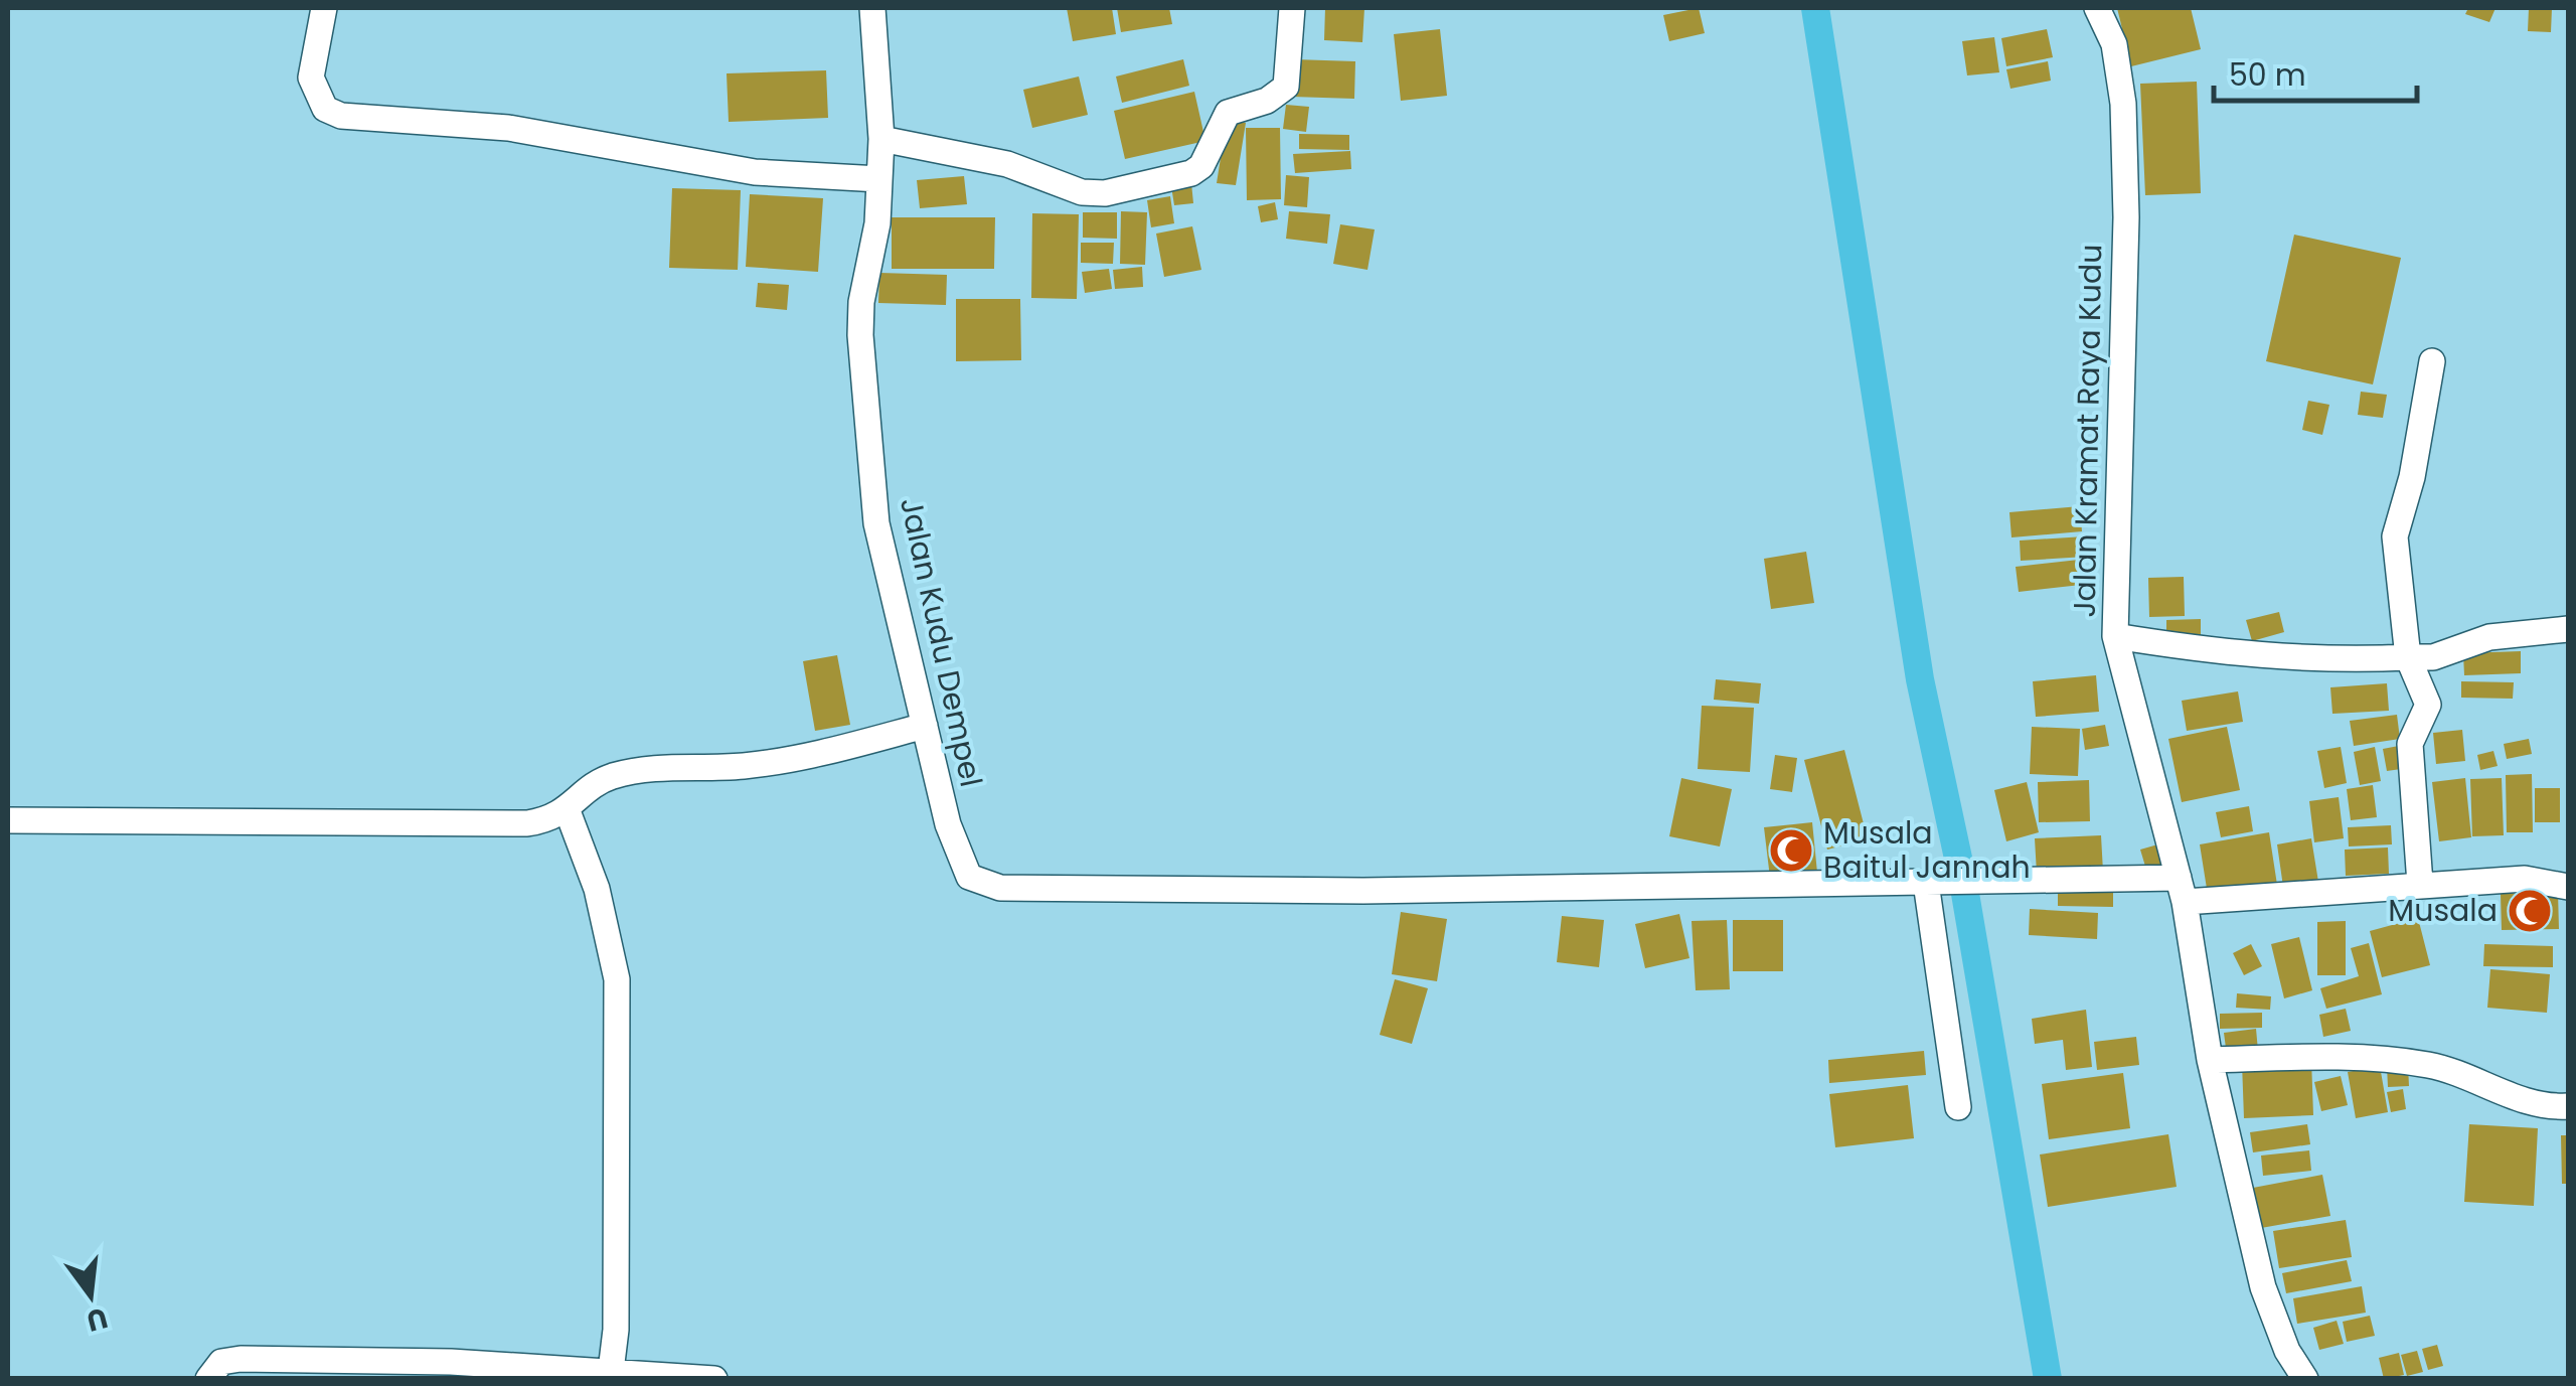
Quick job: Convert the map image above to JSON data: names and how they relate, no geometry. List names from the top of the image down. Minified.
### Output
{"streets":{"street":["Jalan Kramat Raya Kudu","Jalan Kudu Dempel"]},"places":{"mosque":["Musala Baitul Jannah","Musala"]},"scale_bar":"50 m","north":"bottom"}
